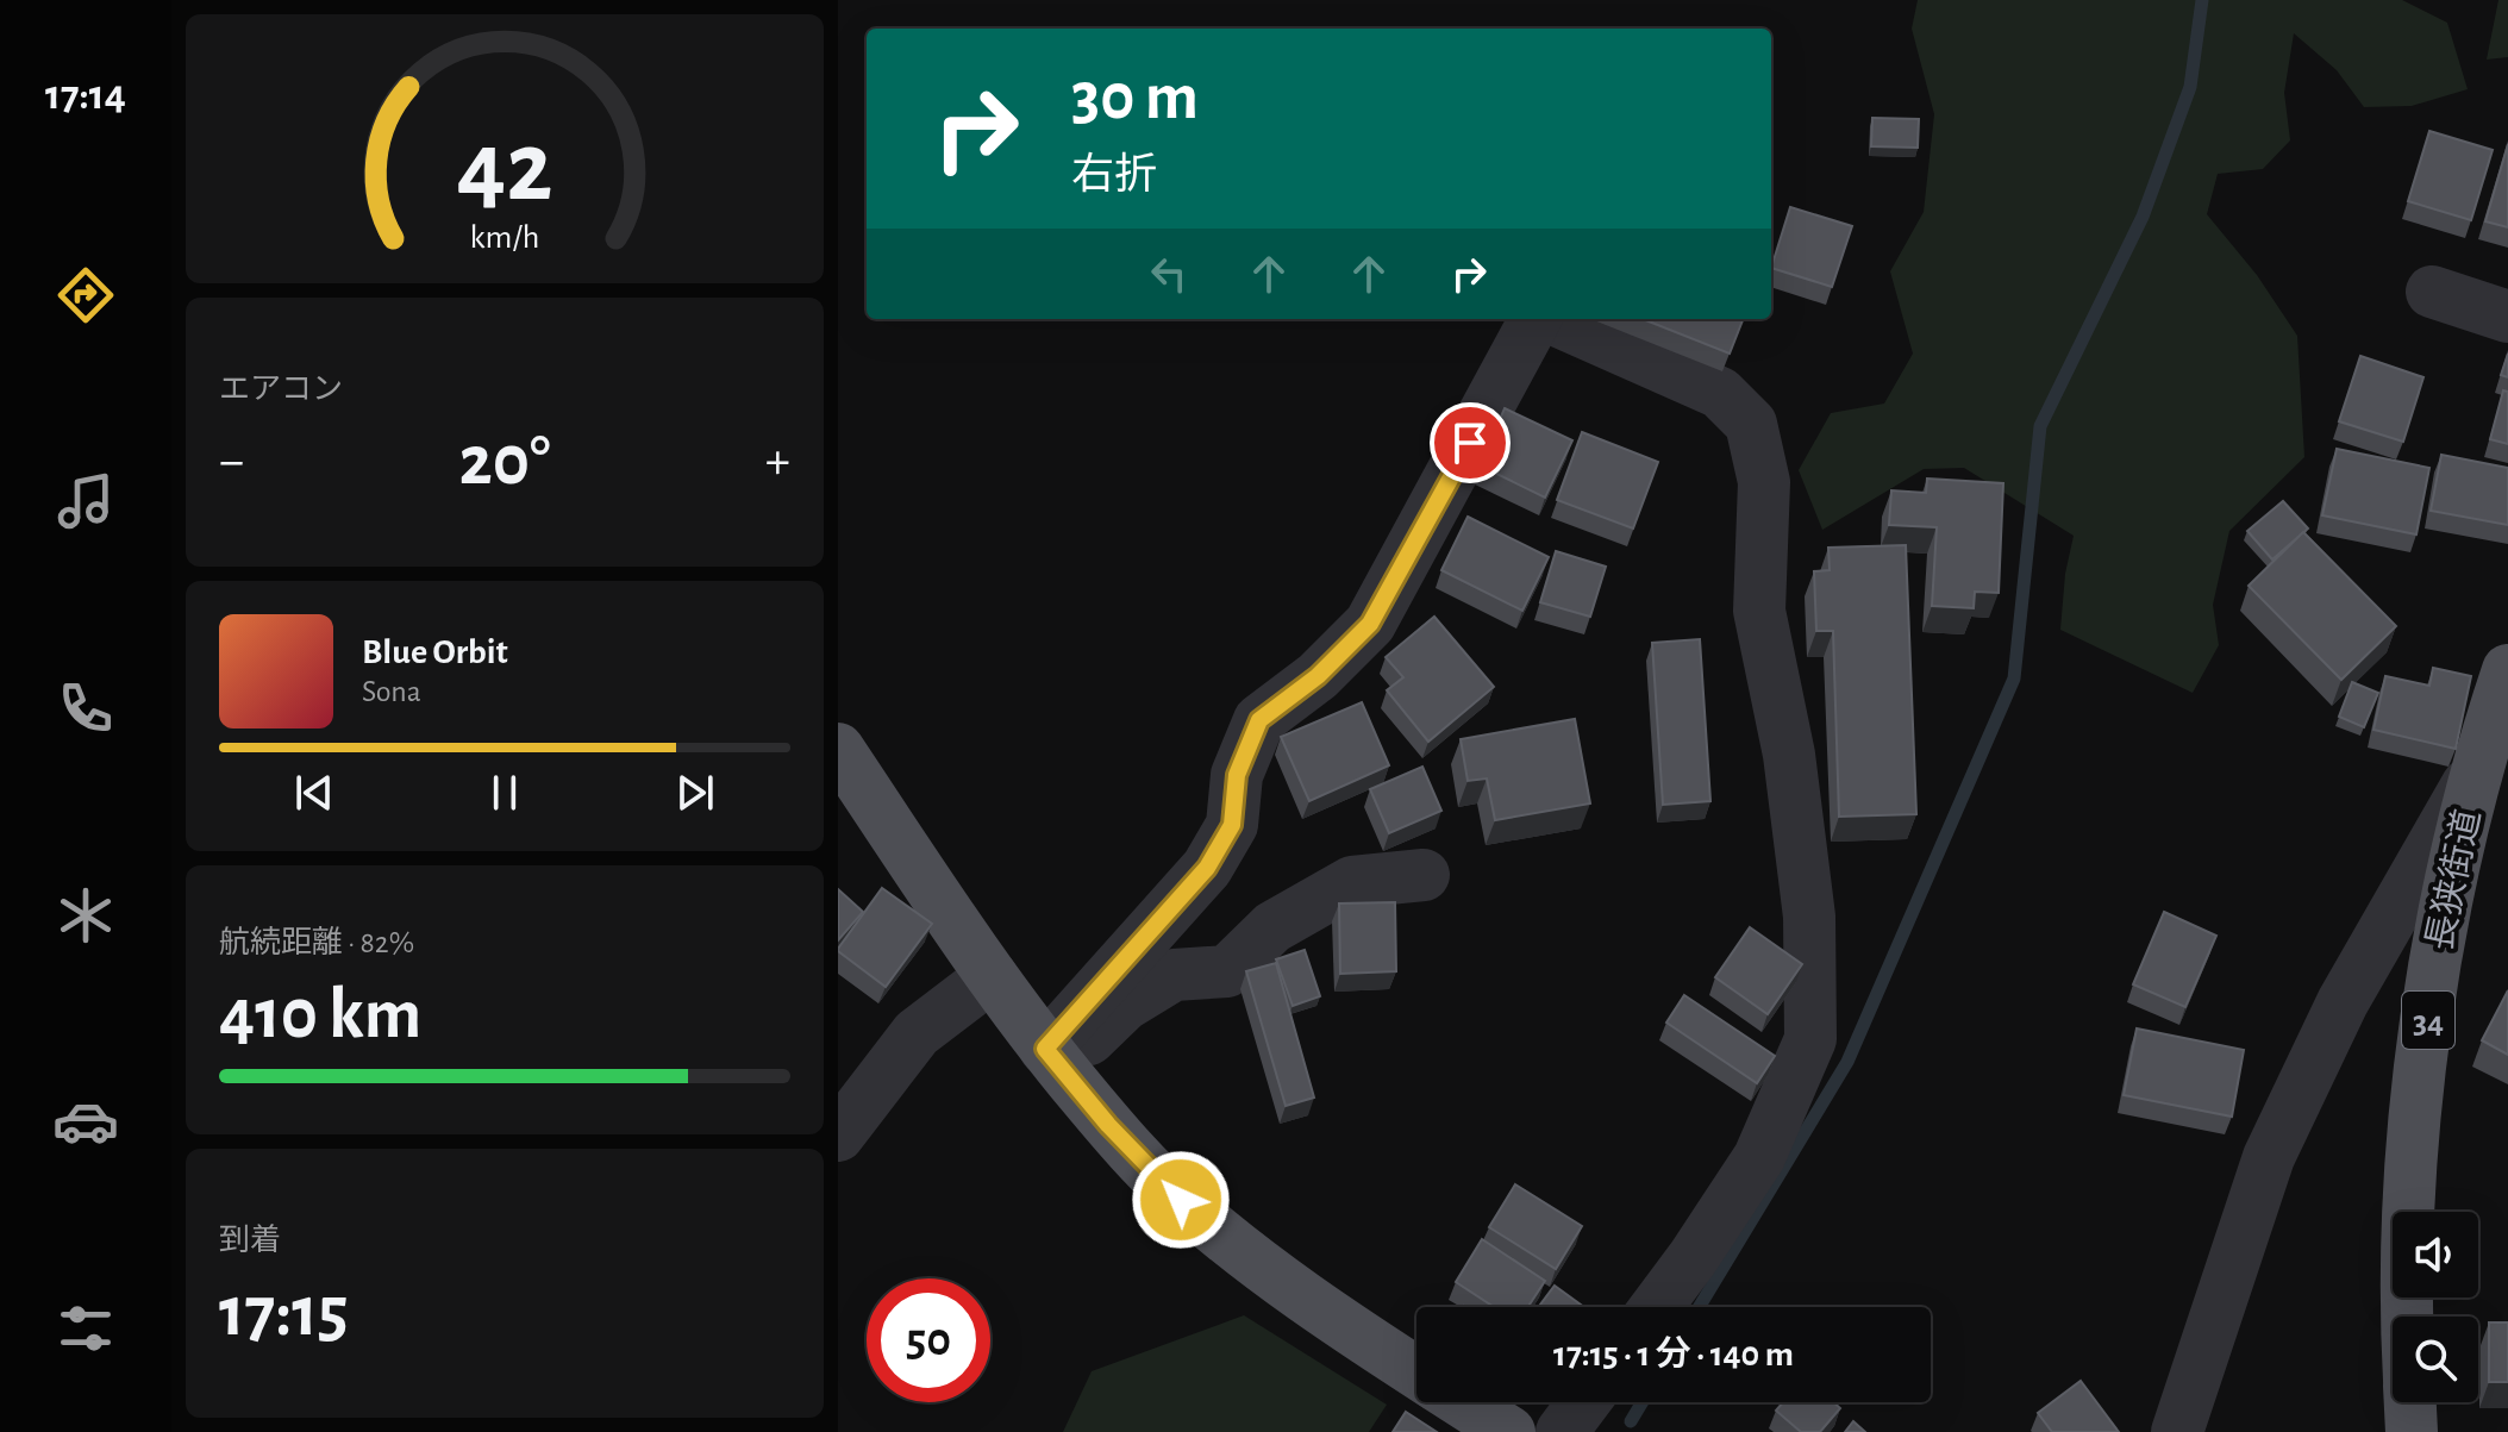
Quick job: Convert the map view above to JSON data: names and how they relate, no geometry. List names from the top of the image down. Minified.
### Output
{"streets":{"main road":["長狭街道","34"]},"page":{"tabs":"17:14","turn":["30 m","右折"],"tile":["エアコン",["航続距離 · 82%","410 km"],["到着","17:15"]],"heat":["−","20°","+"],"song":["Blue Orbit","Sona"],"limit":"50","trip":"17:15 · 1 分 · 140 m","gauge":["42","km/h"]}}
